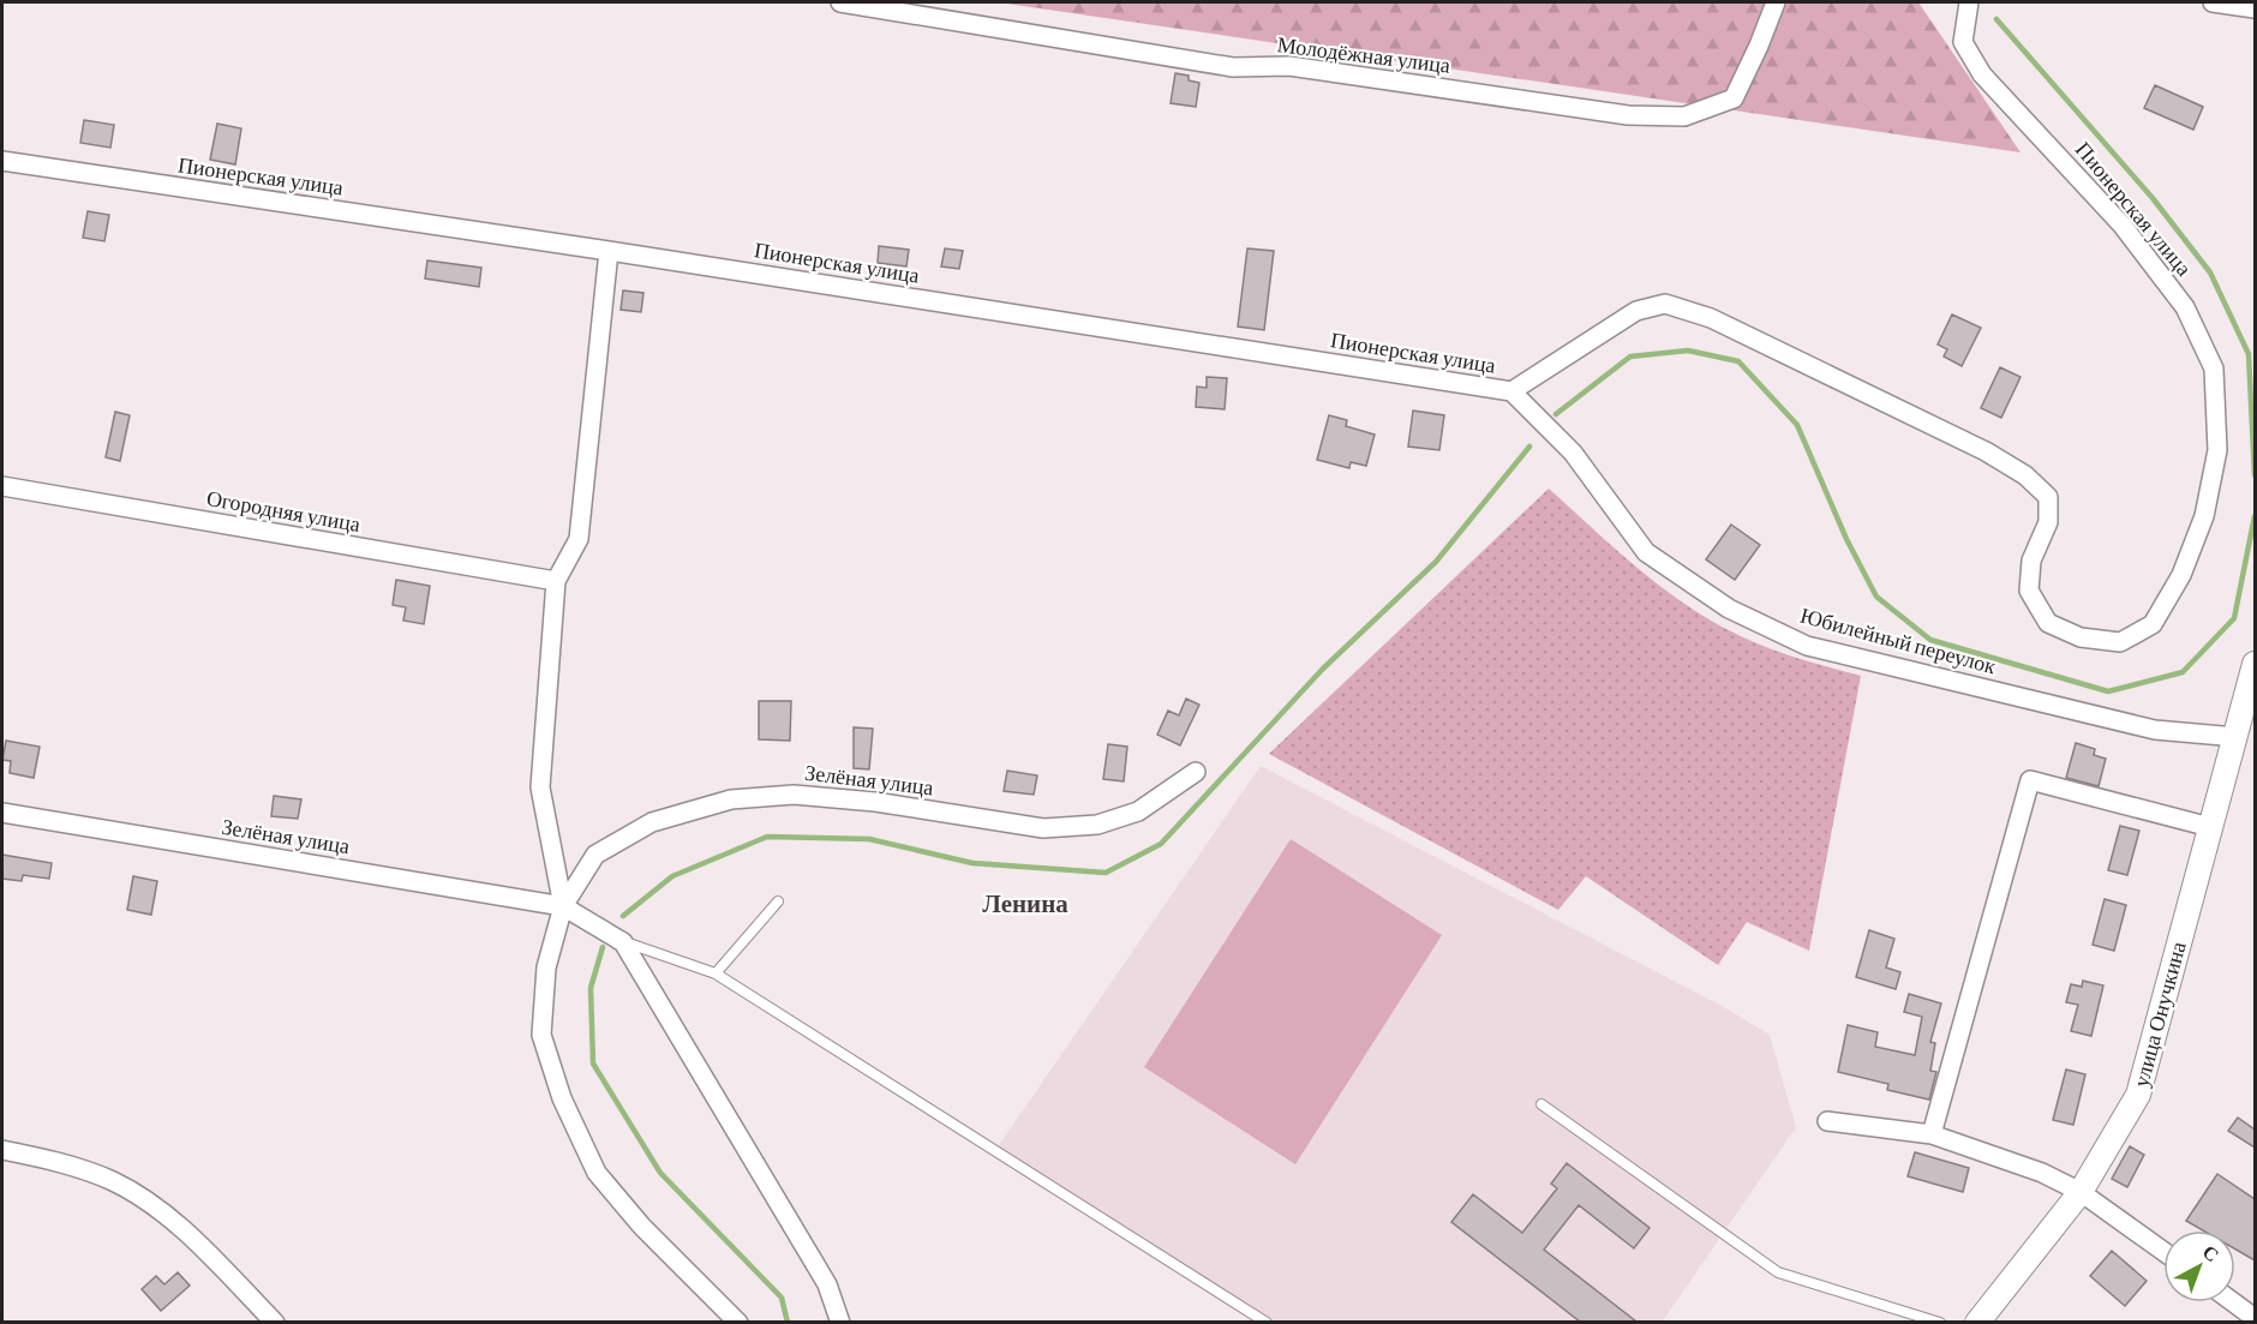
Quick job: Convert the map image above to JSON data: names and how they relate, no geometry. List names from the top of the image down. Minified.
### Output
{"streets":{"street":["Молодёжная улица","Пионерская улица","Огородняя улица","Юбилейный переулок","Зелёная улица","улица Онучкина"]},"crossings":[["Пионерская улица","Юбилейный переулок"],["Юбилейный переулок","улица Онучкина"]],"districts":["Ленина"],"north":"top right"}
